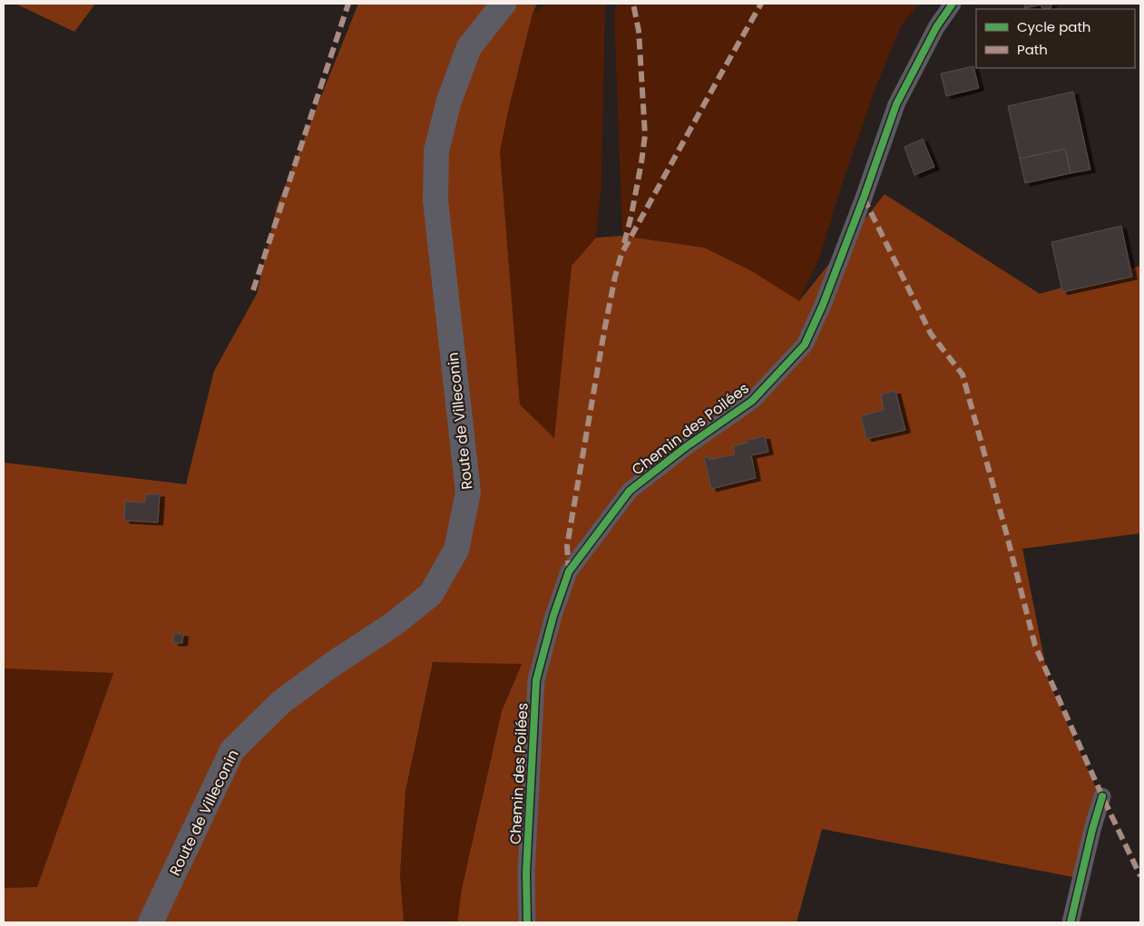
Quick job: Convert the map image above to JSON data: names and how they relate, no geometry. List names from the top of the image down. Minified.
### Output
{"streets":{"main road":["Route de Villeconin"],"street":["Chemin des Poilées"]},"legend":["Cycle path","Path"]}
